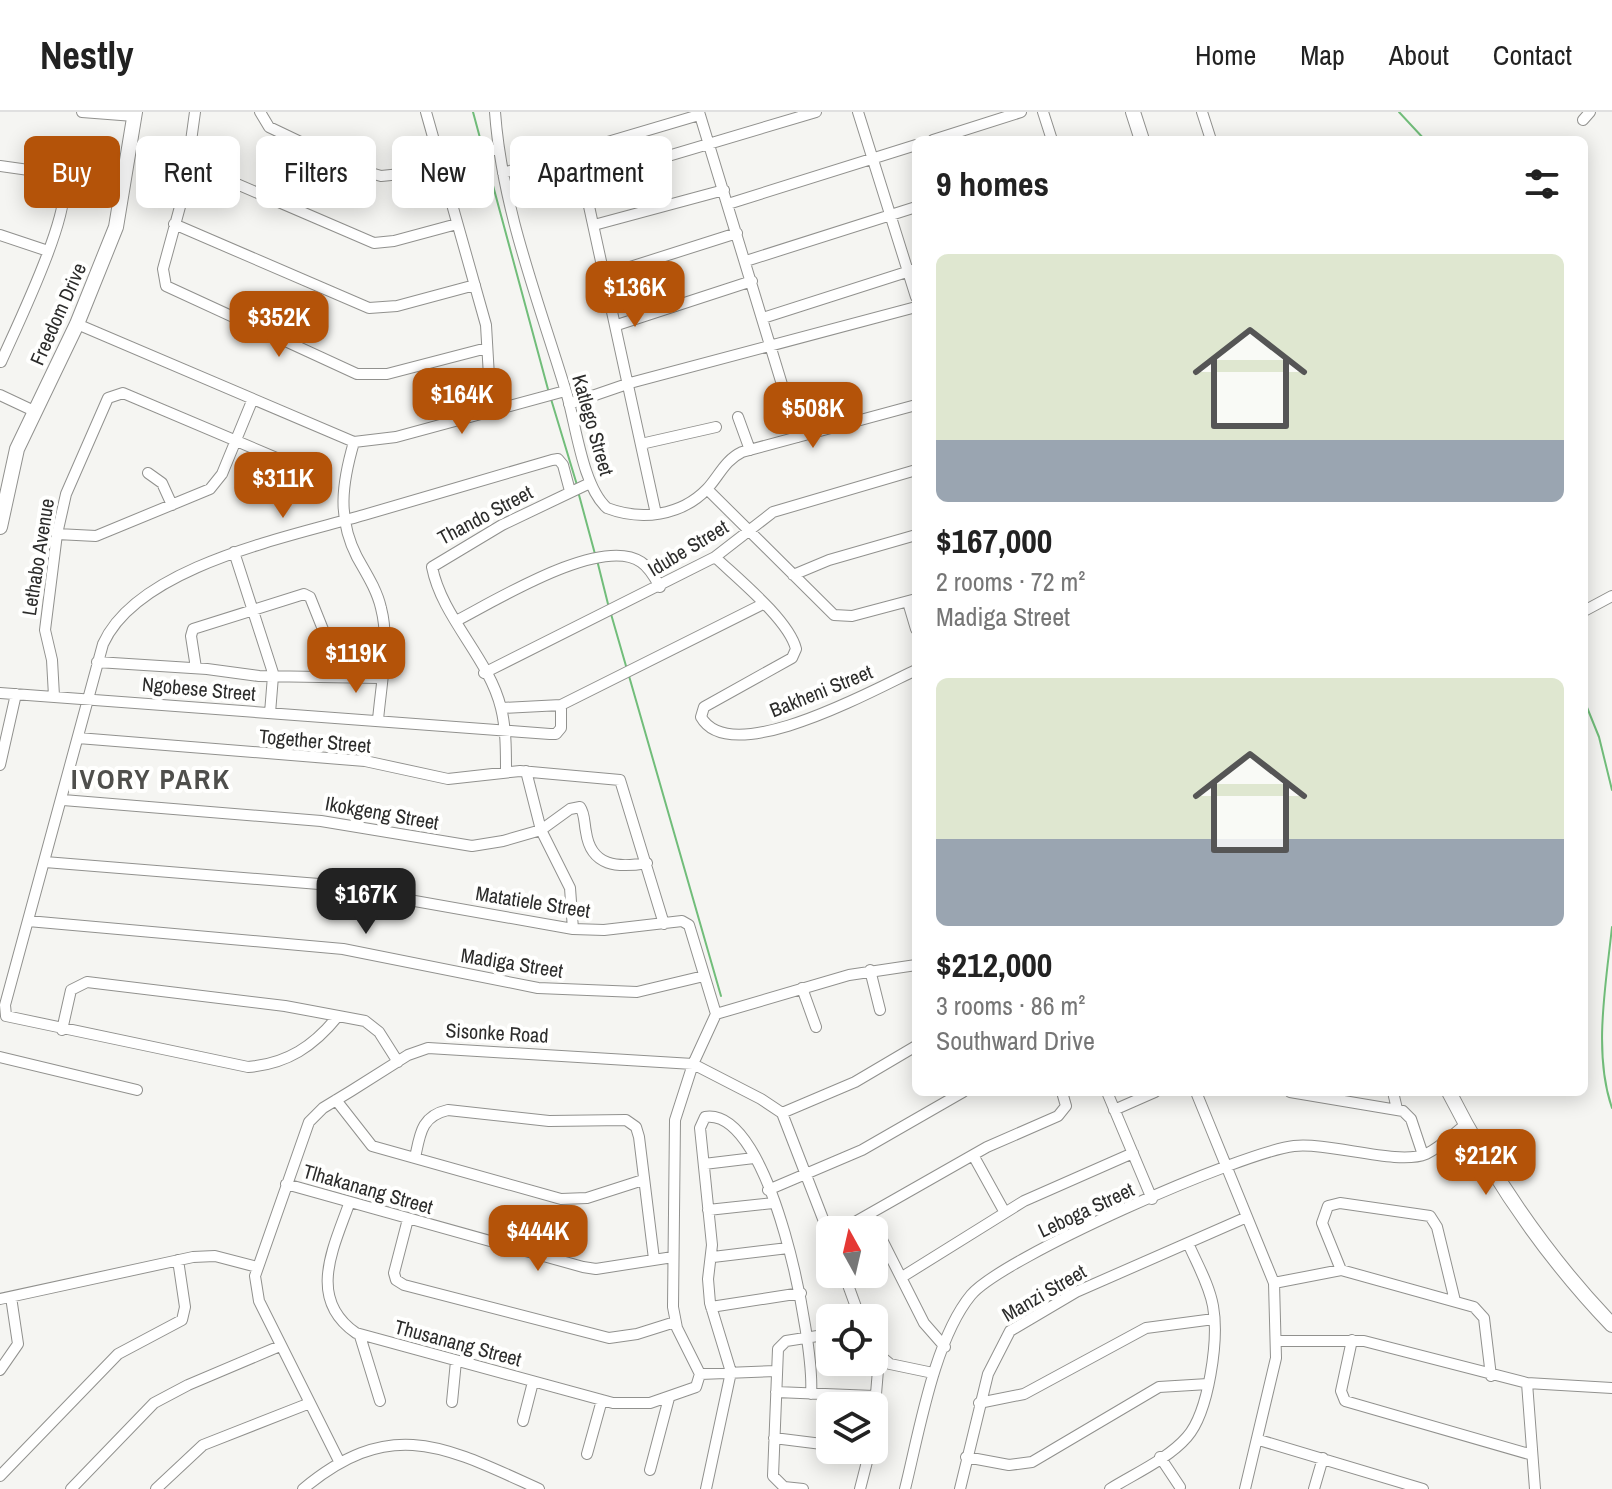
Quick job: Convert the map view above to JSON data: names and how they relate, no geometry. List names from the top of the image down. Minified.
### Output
{"streets":{"street":["Freedom Drive","Katlego Street","Thando Street","Idube Street","Lethabo Avenue","Ngobese Street","Bakheni Street","Together Street","Ikokgeng Street","Matatiele Street","Madiga Street","Sisonke Road","Tlhakanang Street","Leboga Street","Manzi Street","Thusanang Street"]},"crossings":[["Katlego Street","Thando Street"],["Thando Street","Idube Street"],["Thando Street","Ngobese Street"],["Idube Street","Bakheni Street"],["Lethabo Avenue","Ngobese Street"],["Together Street","Ikokgeng Street"],["Matatiele Street","Madiga Street"],["Sisonke Road","Tlhakanang Street"]],"districts":["IVORY PARK"],"north":"top","page":{"header":"Nestly","nav":["Home","Map","About","Contact"],"chip":["Buy","Rent","Filters","New","Apartment"],"heading":"9 homes","list":[{"name":"$167,000","note":"2 rooms · 72 m² · Madiga Street"},{"name":"$212,000","note":"3 rooms · 86 m² · Southward Drive"}],"price":["$136K","$352K","$164K","$508K","$311K","$119K","$167K","$212K","$444K"]}}
